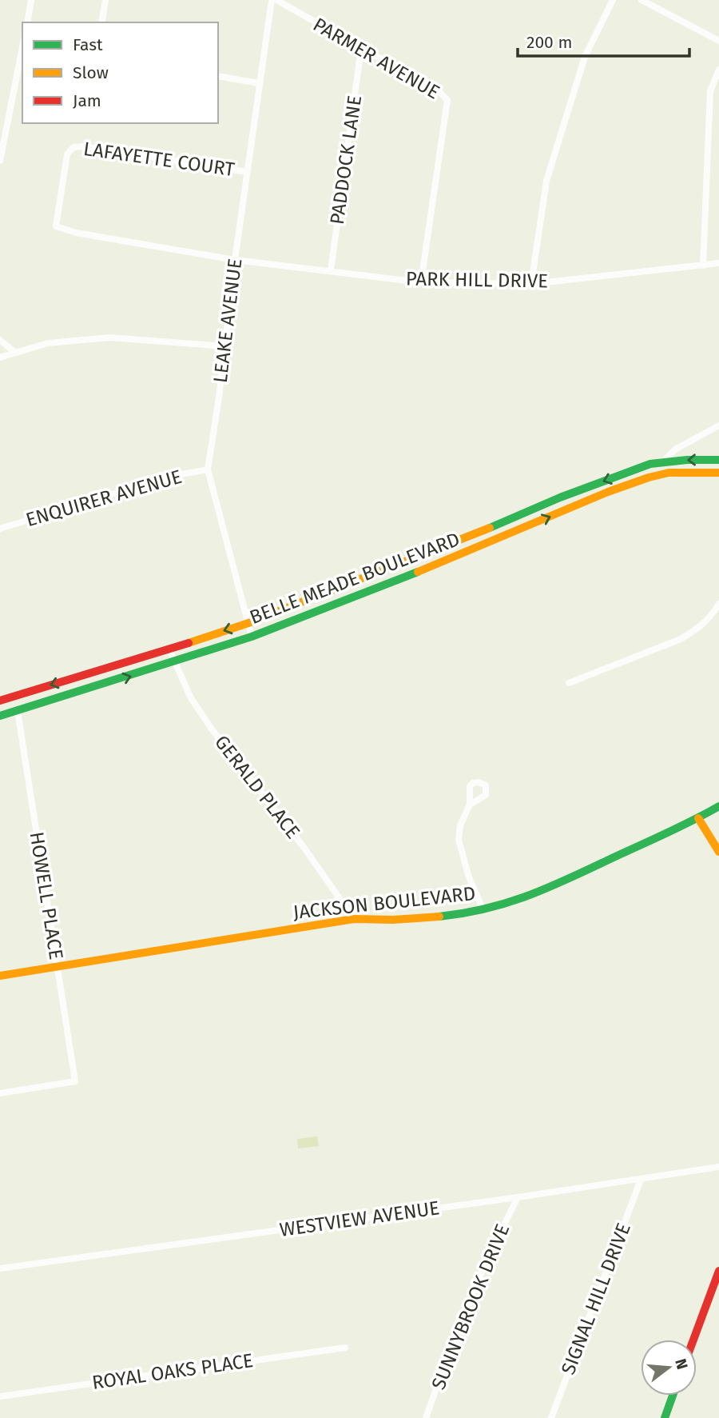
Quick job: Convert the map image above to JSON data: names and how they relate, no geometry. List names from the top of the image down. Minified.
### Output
{"streets":{"main road":["BELLE MEADE BOULEVARD","JACKSON BOULEVARD"],"street":["PARMER AVENUE","LAFAYETTE COURT","PADDOCK LANE","PARK HILL DRIVE","LEAKE AVENUE","ENQUIRER AVENUE","GERALD PLACE","HOWELL PLACE","WESTVIEW AVENUE","SIGNAL HILL DRIVE","SUNNYBROOK DRIVE","ROYAL OAKS PLACE"]},"crossings":[["PARMER AVENUE","PADDOCK LANE"],["PARMER AVENUE","PARK HILL DRIVE"],["LAFAYETTE COURT","PARK HILL DRIVE"],["LAFAYETTE COURT","LEAKE AVENUE"],["PADDOCK LANE","PARK HILL DRIVE"],["PARK HILL DRIVE","LEAKE AVENUE"],["LEAKE AVENUE","ENQUIRER AVENUE"],["LEAKE AVENUE","BELLE MEADE BOULEVARD"],["BELLE MEADE BOULEVARD","GERALD PLACE"],["BELLE MEADE BOULEVARD","HOWELL PLACE"],["GERALD PLACE","JACKSON BOULEVARD"],["HOWELL PLACE","JACKSON BOULEVARD"],["WESTVIEW AVENUE","SIGNAL HILL DRIVE"],["WESTVIEW AVENUE","SUNNYBROOK DRIVE"]],"legend":["Fast","Slow","Jam"],"scale_bar":"200 m","north":"right"}
